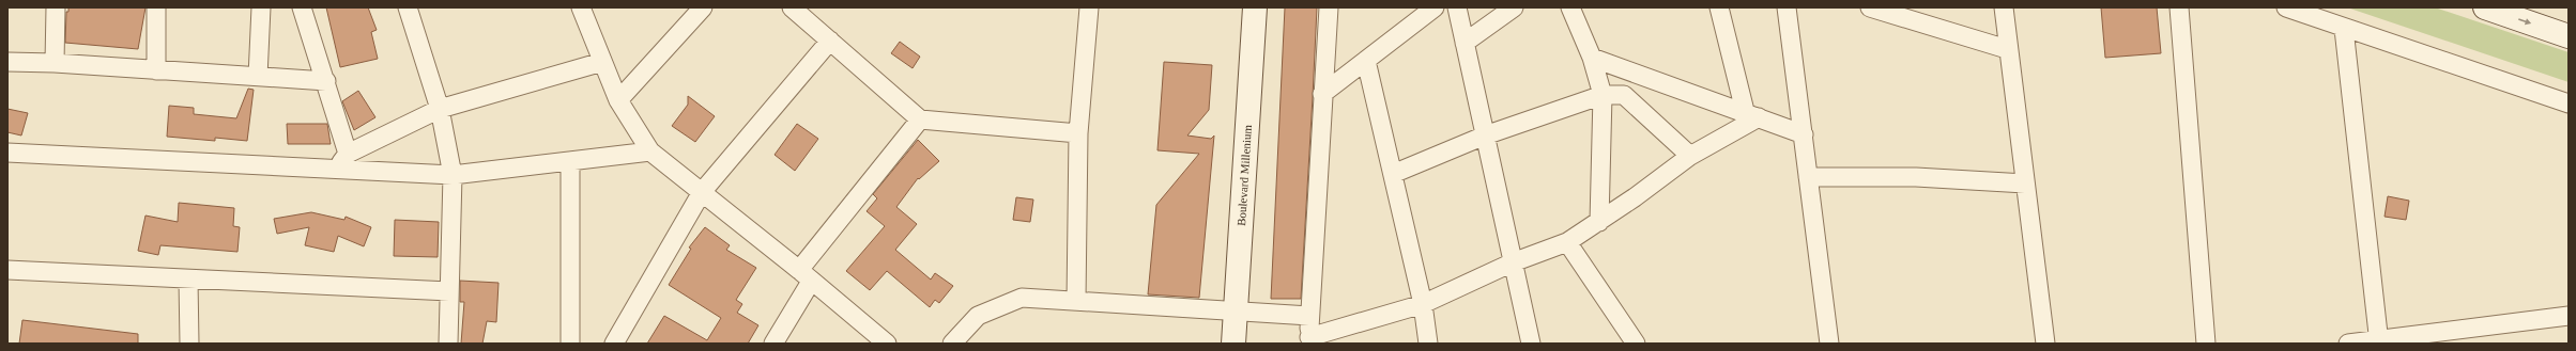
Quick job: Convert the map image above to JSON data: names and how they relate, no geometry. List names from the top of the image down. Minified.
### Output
{"streets":{"main road":["Boulevard Millenium"]}}
